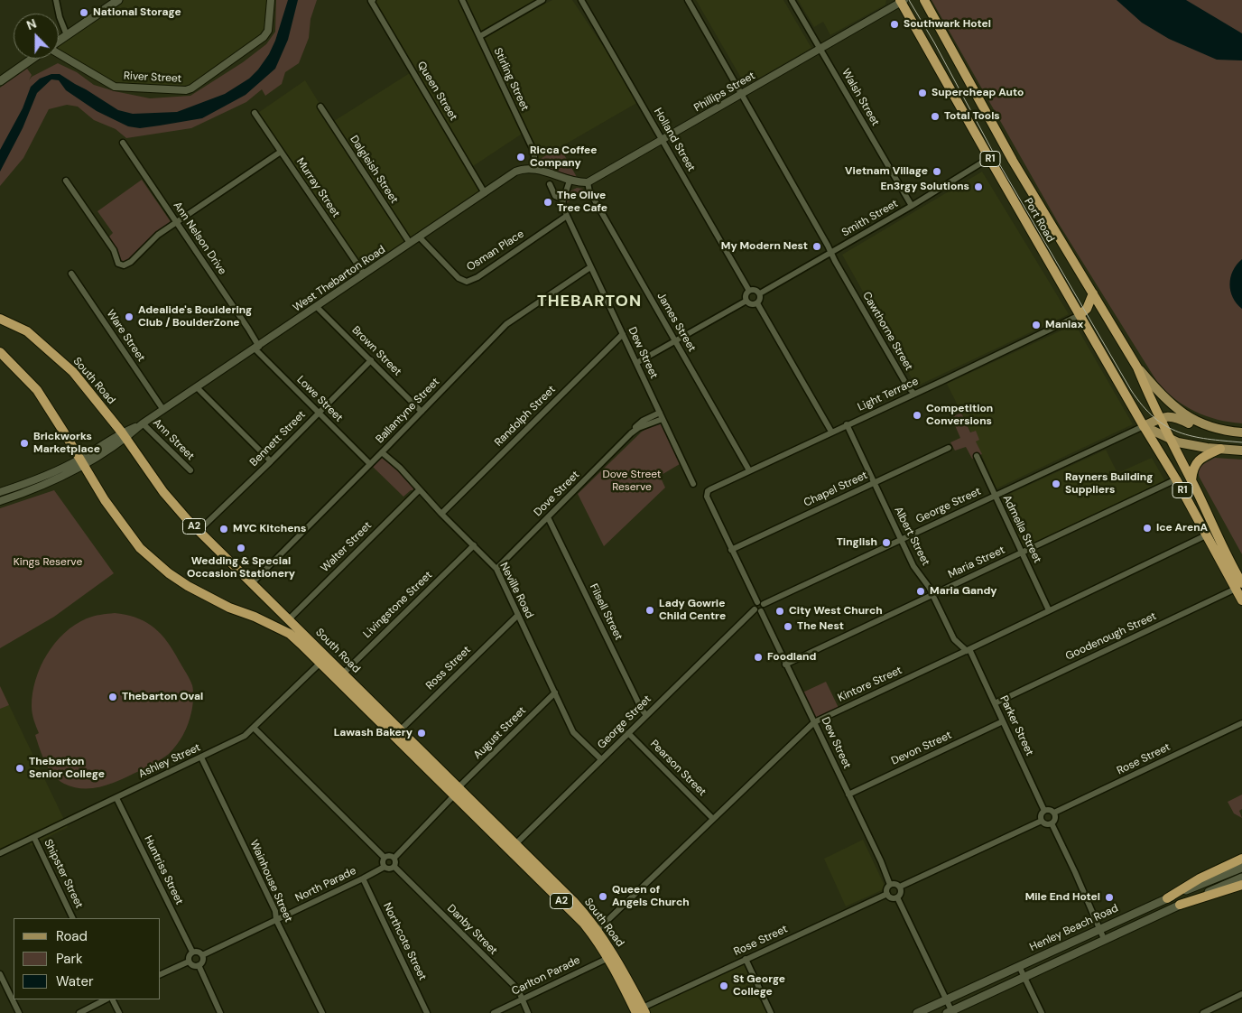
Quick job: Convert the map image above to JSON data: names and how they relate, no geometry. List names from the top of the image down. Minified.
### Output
{"streets":{"highway":["R1","Port Road","South Road","A2"],"main road":["Henley Beach Road"],"street":["River Street","Stirling Street","Queen Street","Phillips Street","Walsh Street","Holland Street","Dalgleish Street","Murray Street","Smith Street","Ann Nelson Drive","Osman Place","West Thebarton Road","James Street","Cawthorne Street","Ware Street","Brown Street","Dew Street","Light Terrace","Lowe Street","Ballantyne Street","Randolph Street","Bennett Street","Ann Street","Chapel Street","Dove Street","George Street","Admella Street","Albert Street","Walter Street","Maria Street","Neville Road","Livingstone Street","Filsell Street","Goodenough Street","Ross Street","Kintore Street","Parker Street","August Street","Devon Street","Rose Street","Ashley Street","Pearson Street","Huntriss Street","Shipster Street","Wainhouse Street","North Parade","Danby Street","Northcote Street","Carlton Parade"]},"crossings":[["Stirling Street","West Thebarton Road"],["Queen Street","West Thebarton Road"],["Phillips Street","Walsh Street"],["Phillips Street","Holland Street"],["Phillips Street","Port Road"],["Phillips Street","James Street"],["Phillips Street","Cawthorne Street"],["Walsh Street","Smith Street"],["Holland Street","Smith Street"],["R1","Port Road"],["R1","George Street"],["R1","Maria Street"],["R1","Goodenough Street"],["R1","Kintore Street"],["Dalgleish Street","West Thebarton Road"],["Murray Street","West Thebarton Road"],["Smith Street","Port Road"],["Smith Street","Cawthorne Street"],["Port Road","Light Terrace"],["Port Road","George Street"],["Ann Nelson Drive","West Thebarton Road"],["Ann Nelson Drive","Lowe Street"],["Osman Place","West Thebarton Road"],["Osman Place","Dew Street"],["West Thebarton Road","Ware Street"],["West Thebarton Road","Brown Street"],["West Thebarton Road","South Road"],["West Thebarton Road","Lowe Street"],["West Thebarton Road","Ann Street"],["James Street","Light Terrace"],["Cawthorne Street","Light Terrace"],["Brown Street","Ballantyne Street"],["Brown Street","Bennett Street"],["Dew Street","Ballantyne Street"],["Dew Street","Randolph Street"],["Dew Street","Dove Street"],["Dew Street","George Street"],["Dew Street","Maria Street"],["Dew Street","Kintore Street"],["Dew Street","Devon Street"],["Dew Street","Rose Street"],["South Road","Ballantyne Street"],["South Road","Bennett Street"],["South Road","George Street"],["South Road","Walter Street"],["South Road","Livingstone Street"],["South Road","Ross Street"],["South Road","Kintore Street"],["South Road","August Street"],["South Road","Rose Street"],["South Road","Ashley Street"],["South Road","Carlton Parade"],["Light Terrace","Chapel Street"],["Light Terrace","Albert Street"],["Lowe Street","Ballantyne Street"],["Lowe Street","Bennett Street"],["Ballantyne Street","Neville Road"],["Randolph Street","Neville Road"],["Chapel Street","Albert Street"],["Dove Street","Neville Road"],["Dove Street","Filsell Street"],["George Street","Admella Street"],["George Street","Albert Street"],["George Street","Neville Road"],["George Street","Filsell Street"],["George Street","Pearson Street"],["Admella Street","Maria Street"],["Admella Street","Kintore Street"],["Albert Street","Maria Street"],["Albert Street","Kintore Street"],["Albert Street","Parker Street"],["Walter Street","Neville Road"],["Neville Road","Livingstone Street"],["Neville Road","Ross Street"],["Neville Road","August Street"],["Goodenough Street","Parker Street"],["Kintore Street","Parker Street"],["Kintore Street","Pearson Street"],["Parker Street","Devon Street"],["Parker Street","Rose Street"],["Ashley Street","Huntriss Street"],["Ashley Street","Shipster Street"],["Ashley Street","Wainhouse Street"],["Huntriss Street","North Parade"],["Wainhouse Street","North Parade"],["North Parade","Danby Street"],["North Parade","Northcote Street"],["Danby Street","Carlton Parade"]],"districts":["THEBARTON"],"parks":["Dove Street Reserve","Kings Reserve"],"places":["National Storage","Southwark Hotel","Supercheap Auto","Total Tools","Ricca Coffee Company","Vietnam Village","En3rgy Solutions","The Olive Tree Cafe","My Modern Nest","Adealide's Bouldering Club / BoulderZone","Maniax","Competition Conversions","Brickworks Marketplace","Rayners Building Suppliers","Ice ArenA","MYC Kitchens","Tinglish","Wedding & Special Occasion Stationery","Maria Gandy","Lady Gowrie Child Centre","City West Church","The Nest","Foodland","Thebarton Oval","Lawash Bakery","Thebarton Senior College","Queen of Angels Church","Mile End Hotel","St George College"],"legend":["Road","Park","Water"],"north":"top"}
